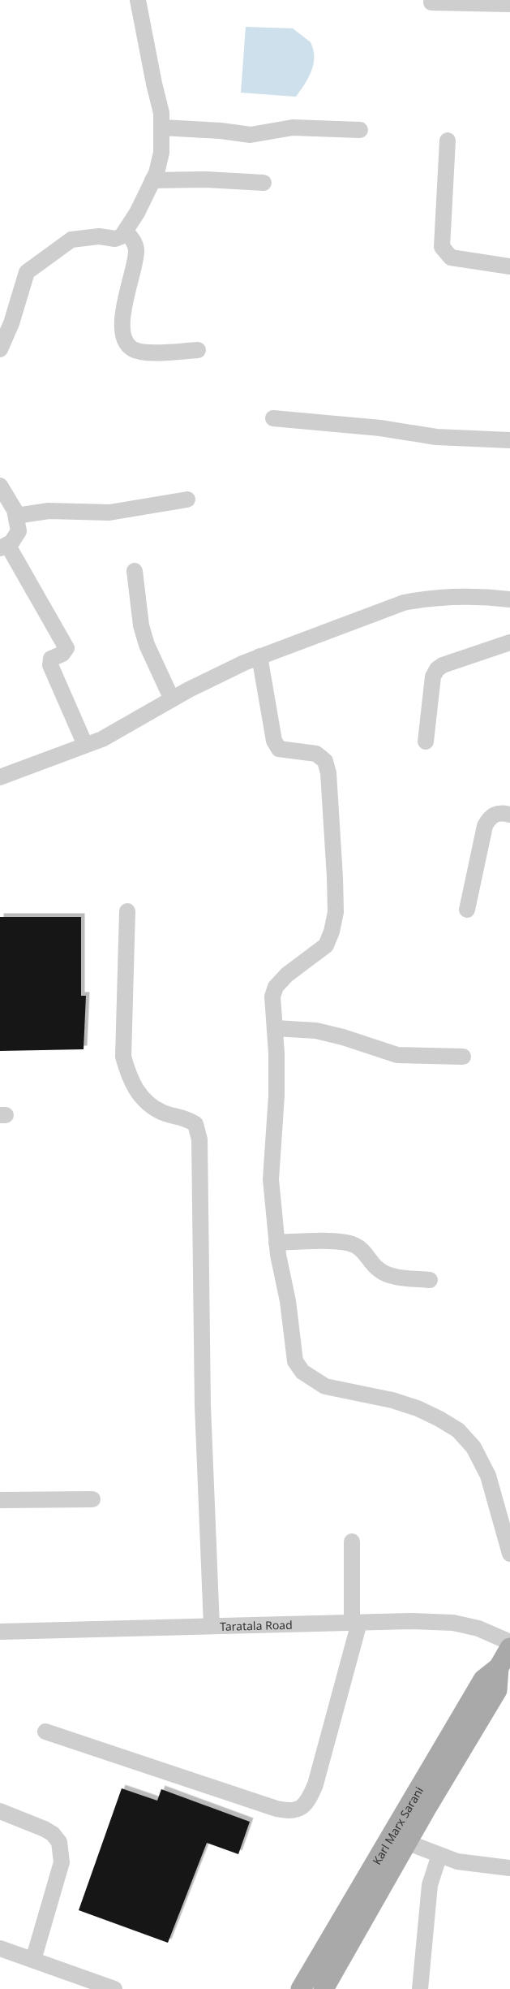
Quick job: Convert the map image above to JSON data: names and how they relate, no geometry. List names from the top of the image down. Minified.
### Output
{"streets":{"main road":["Karl Marx Sarani"],"street":["Taratala Road"]}}
